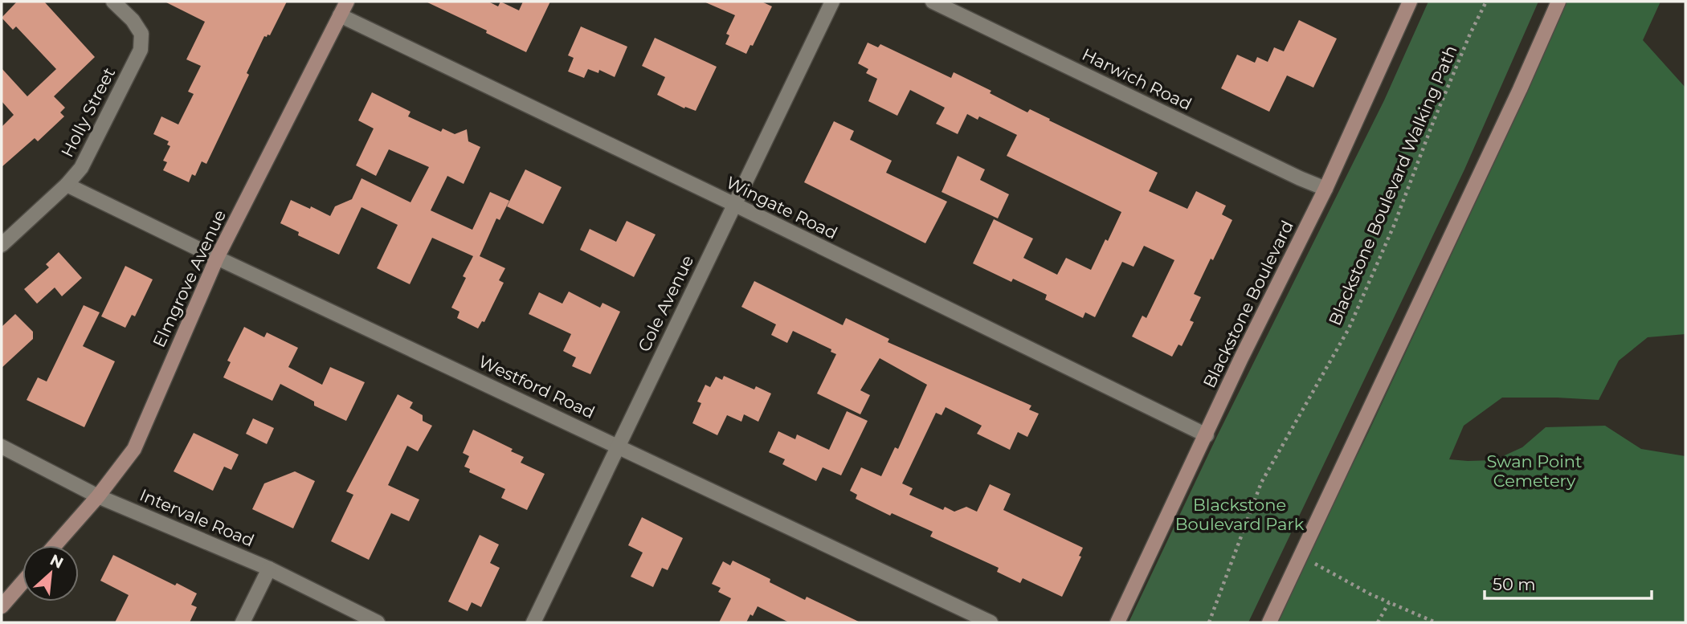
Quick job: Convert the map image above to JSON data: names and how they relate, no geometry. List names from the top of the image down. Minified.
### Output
{"streets":{"main road":["Elmgrove Avenue","Blackstone Boulevard"],"street":["Harwich Road","Holly Street","Wingate Road","Cole Avenue","Westford Road","Intervale Road"],"path":["Blackstone Boulevard Walking Path"]},"crossings":[["Harwich Road","Blackstone Boulevard"],["Holly Street","Westford Road"],["Wingate Road","Elmgrove Avenue"],["Wingate Road","Cole Avenue"],["Wingate Road","Blackstone Boulevard"],["Elmgrove Avenue","Westford Road"],["Elmgrove Avenue","Intervale Road"],["Cole Avenue","Westford Road"]],"parks":["Swan Point Cemetery","Blackstone Boulevard Park"],"scale_bar":"50 m","north":"top right"}
